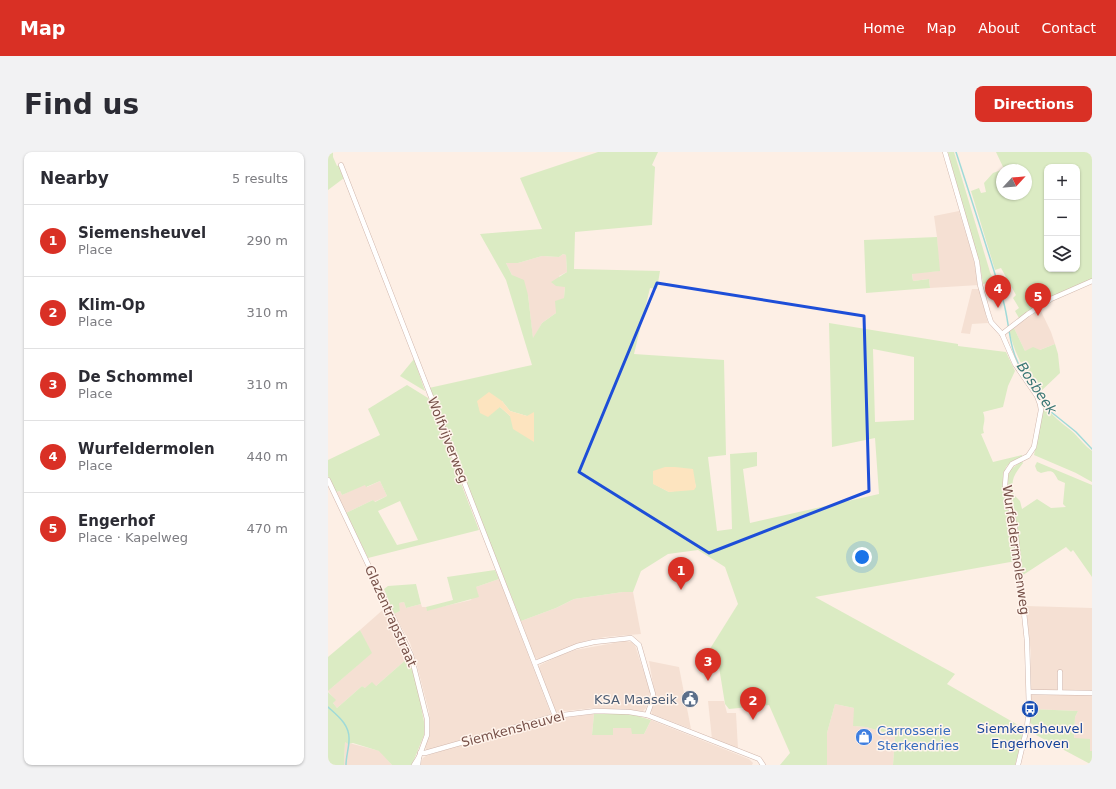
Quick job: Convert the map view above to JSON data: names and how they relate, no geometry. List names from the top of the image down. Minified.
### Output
{"streets":{"street":["Wolfvijverweg","Wurfeldermolenweg","Glazentrapstraat","Siemkensheuvel"]},"crossings":[["Wolfvijverweg","Siemkensheuvel"],["Glazentrapstraat","Siemkensheuvel"]],"water":["Bosbeek"],"places":{"public building":["KSA Maaseik"],"bus stop":["Siemkensheuvel Engerhoven"],"shop":["Carrosserie Sterkendries"]},"north":"top right","page":{"header":"Map","nav":["Home","Map","About","Contact"],"buttons":"Directions","title":"Find us","heading":["Nearby","5 results"],"map_buttons":["+","−"],"list":[{"mark":"1","name":"Siemensheuvel","note":"Place","value":"290 m"},{"mark":"2","name":"Klim-Op","note":"Place","value":"310 m"},{"mark":"3","name":"De Schommel","note":"Place","value":"310 m"},{"mark":"4","name":"Wurfeldermolen","note":"Place","value":"440 m"},{"mark":"5","name":"Engerhof","note":"Place · Kapelweg","value":"470 m"}],"pins":["4","5","1","3","2"]}}
